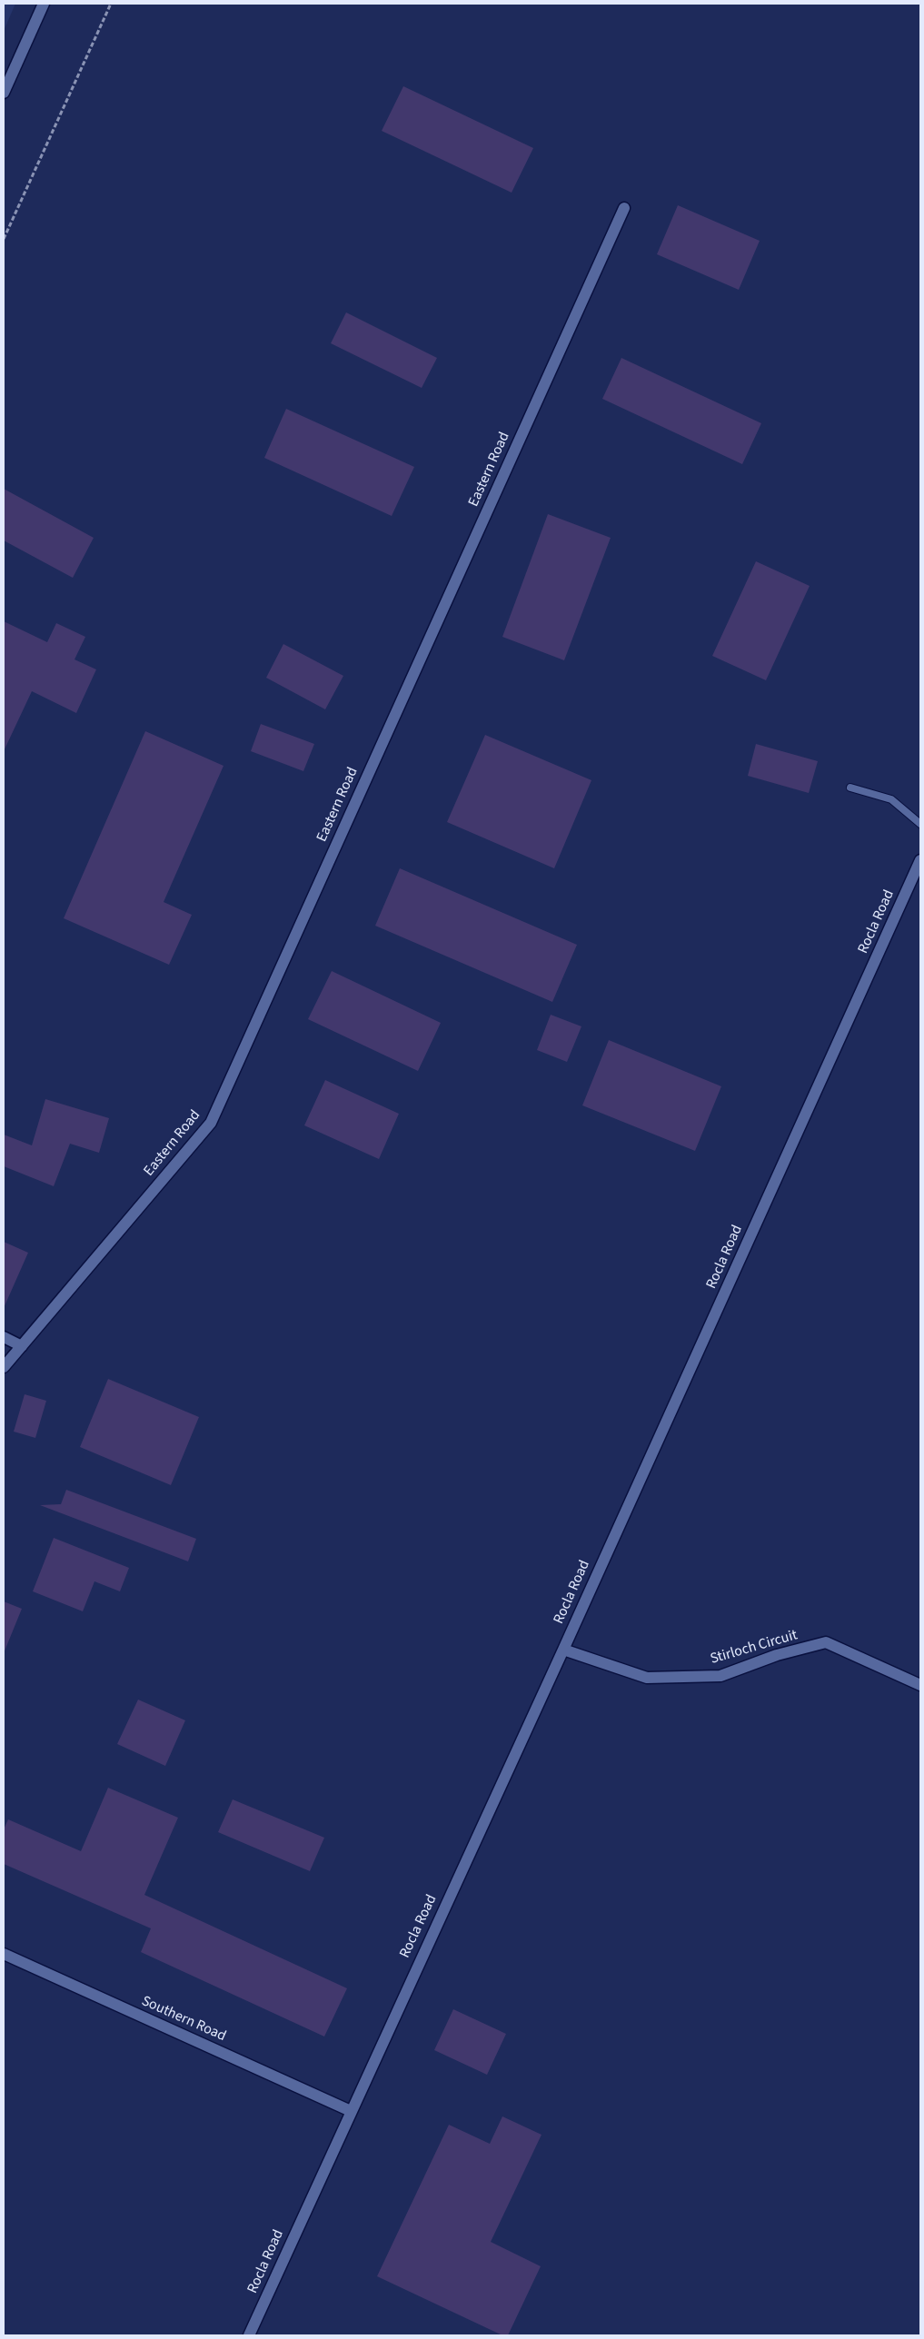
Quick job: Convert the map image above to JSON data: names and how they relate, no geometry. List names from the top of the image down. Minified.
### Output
{"streets":{"street":["Eastern Road","Rocla Road","Stirloch Circuit","Southern Road"]},"crossings":[["Rocla Road","Stirloch Circuit"],["Rocla Road","Southern Road"]]}
